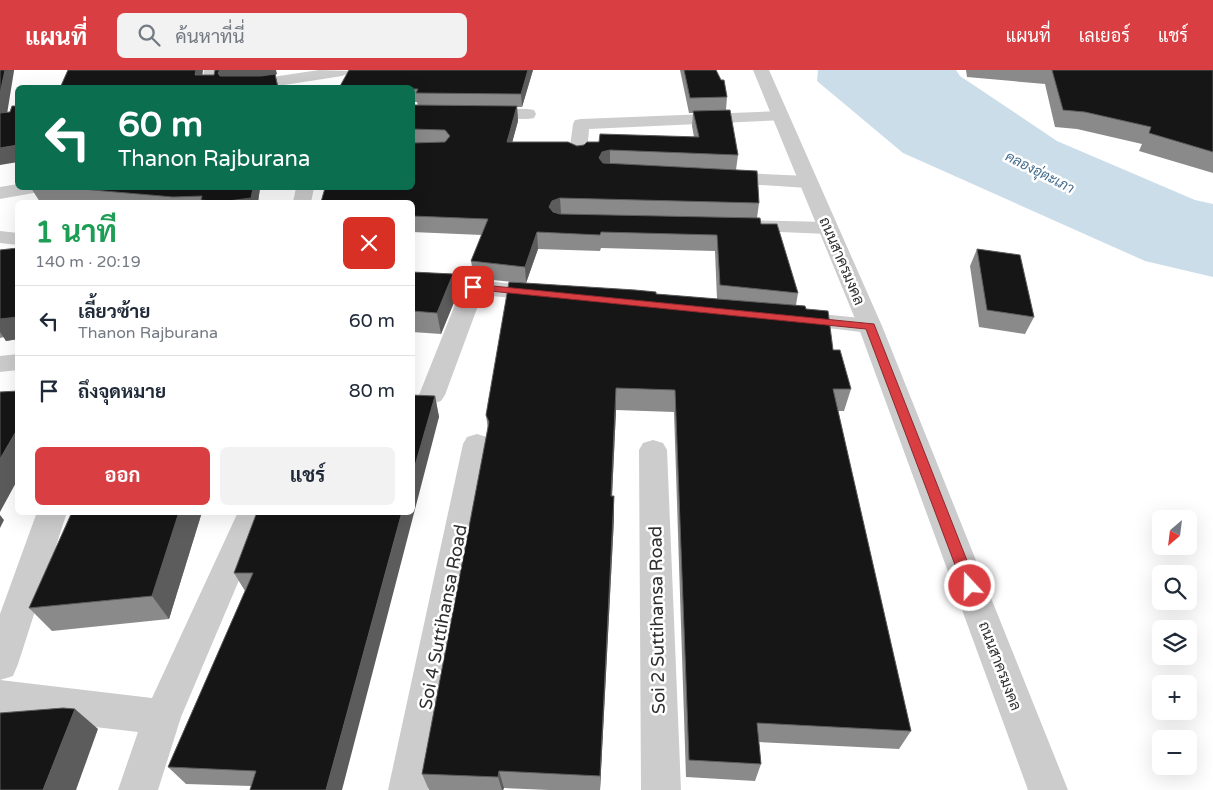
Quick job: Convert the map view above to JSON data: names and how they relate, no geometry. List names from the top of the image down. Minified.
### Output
{"streets":{"street":["ถนนสาครมงคล","Soi 4 Suttihansa Road","Soi 2 Suttihansa Road"]},"water":["คลองอุ่ตะเภา"],"north":"bottom left","page":{"header":"แผนที่","search":"ค้นหาที่นี่","nav":["แผนที่","เลเยอร์","แชร์"],"turn":["60 m","Thanon Rajburana"],"heading":["1 นาที","140 m · 20:19"],"list":[{"name":"เลี้ยวซ้าย","note":"Thanon Rajburana","value":"60 m"},{"name":"ถึงจุดหมาย","value":"80 m"}],"buttons":["ออก","แชร์"],"map_buttons":["+","−"]}}
